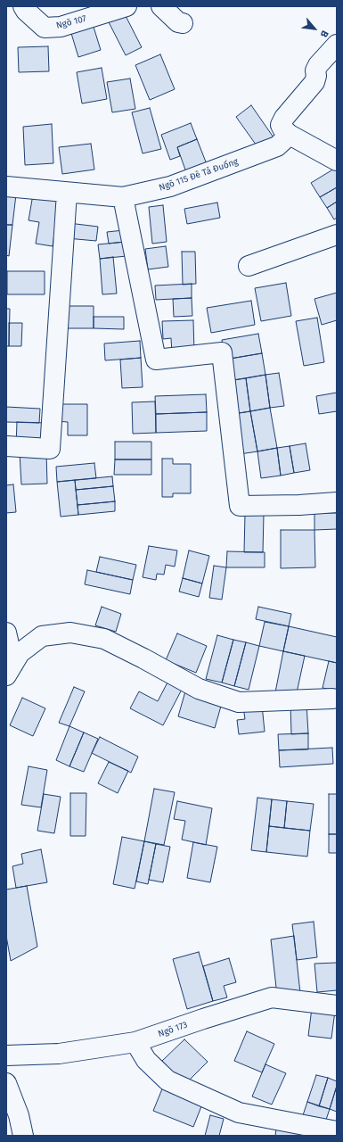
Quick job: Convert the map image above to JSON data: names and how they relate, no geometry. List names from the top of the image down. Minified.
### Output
{"streets":{"street":["Ngõ 107","Ngõ 115 Đê Tả Đuống","Ngõ 173"]},"north":"bottom right"}
